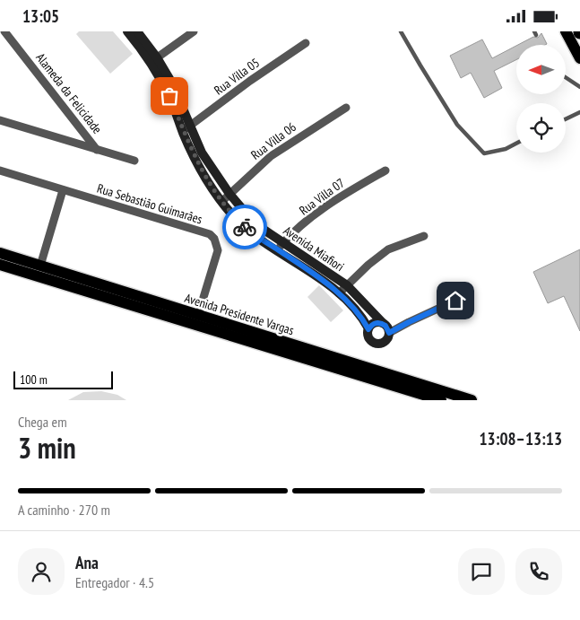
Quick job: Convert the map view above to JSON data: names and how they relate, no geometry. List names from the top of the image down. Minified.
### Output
{"streets":{"main road":["Avenida Presidente Vargas"],"street":["Rua Villa 05","Alameda da Felicidade","Rua Villa 06","Rua Villa 07","Rua Sebastião Guimarães","Avenida Miafiori"]},"crossings":[["Rua Villa 05","Avenida Miafiori"],["Rua Villa 06","Avenida Miafiori"],["Rua Villa 07","Avenida Miafiori"],["Rua Sebastião Guimarães","Avenida Presidente Vargas"]],"scale_bar":"100 m","north":"left","page":{"status":"13:05","scale":"100 m","heading":["3 min","Chega em","13:08–13:13"],"panel":["Ana","Entregador · 4.5"],"bar":"A caminho · 270 m"}}
